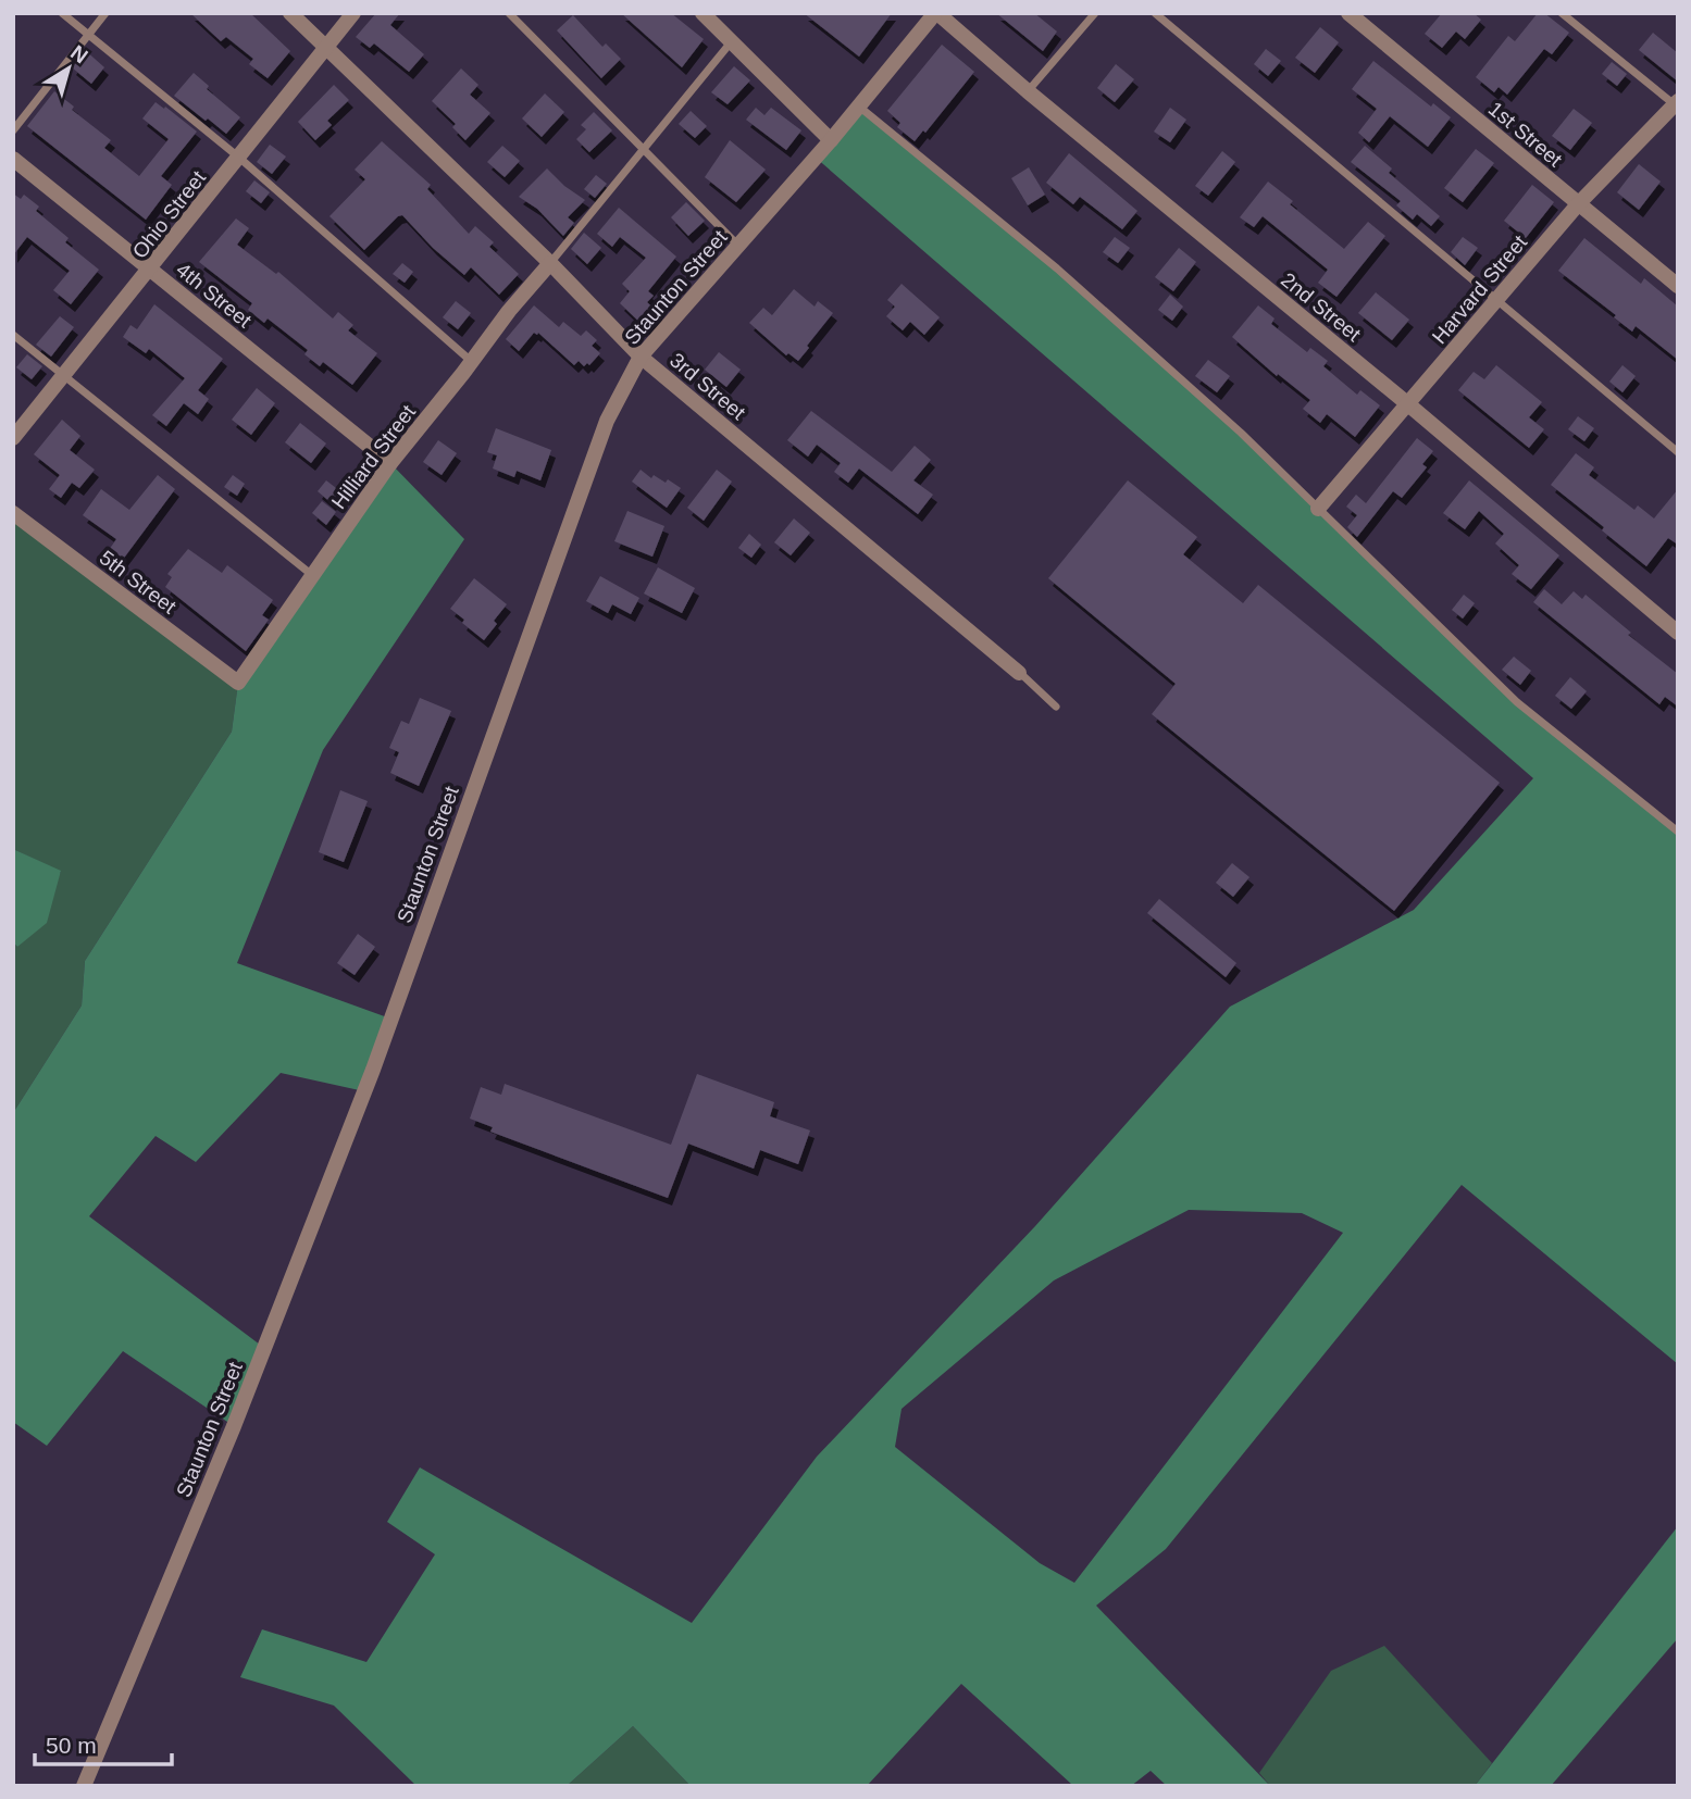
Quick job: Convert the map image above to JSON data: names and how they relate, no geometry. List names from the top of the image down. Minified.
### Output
{"streets":{"street":["1st Street","Ohio Street","Staunton Street","Harvard Street","4th Street","2nd Street","3rd Street","Hilliard Street","5th Street"]},"crossings":[["1st Street","Harvard Street"],["Ohio Street","4th Street"],["Ohio Street","3rd Street"],["Staunton Street","2nd Street"],["Staunton Street","3rd Street"],["Harvard Street","2nd Street"],["4th Street","Hilliard Street"],["3rd Street","Hilliard Street"],["Hilliard Street","5th Street"]],"scale_bar":"50 m","north":"top right"}
